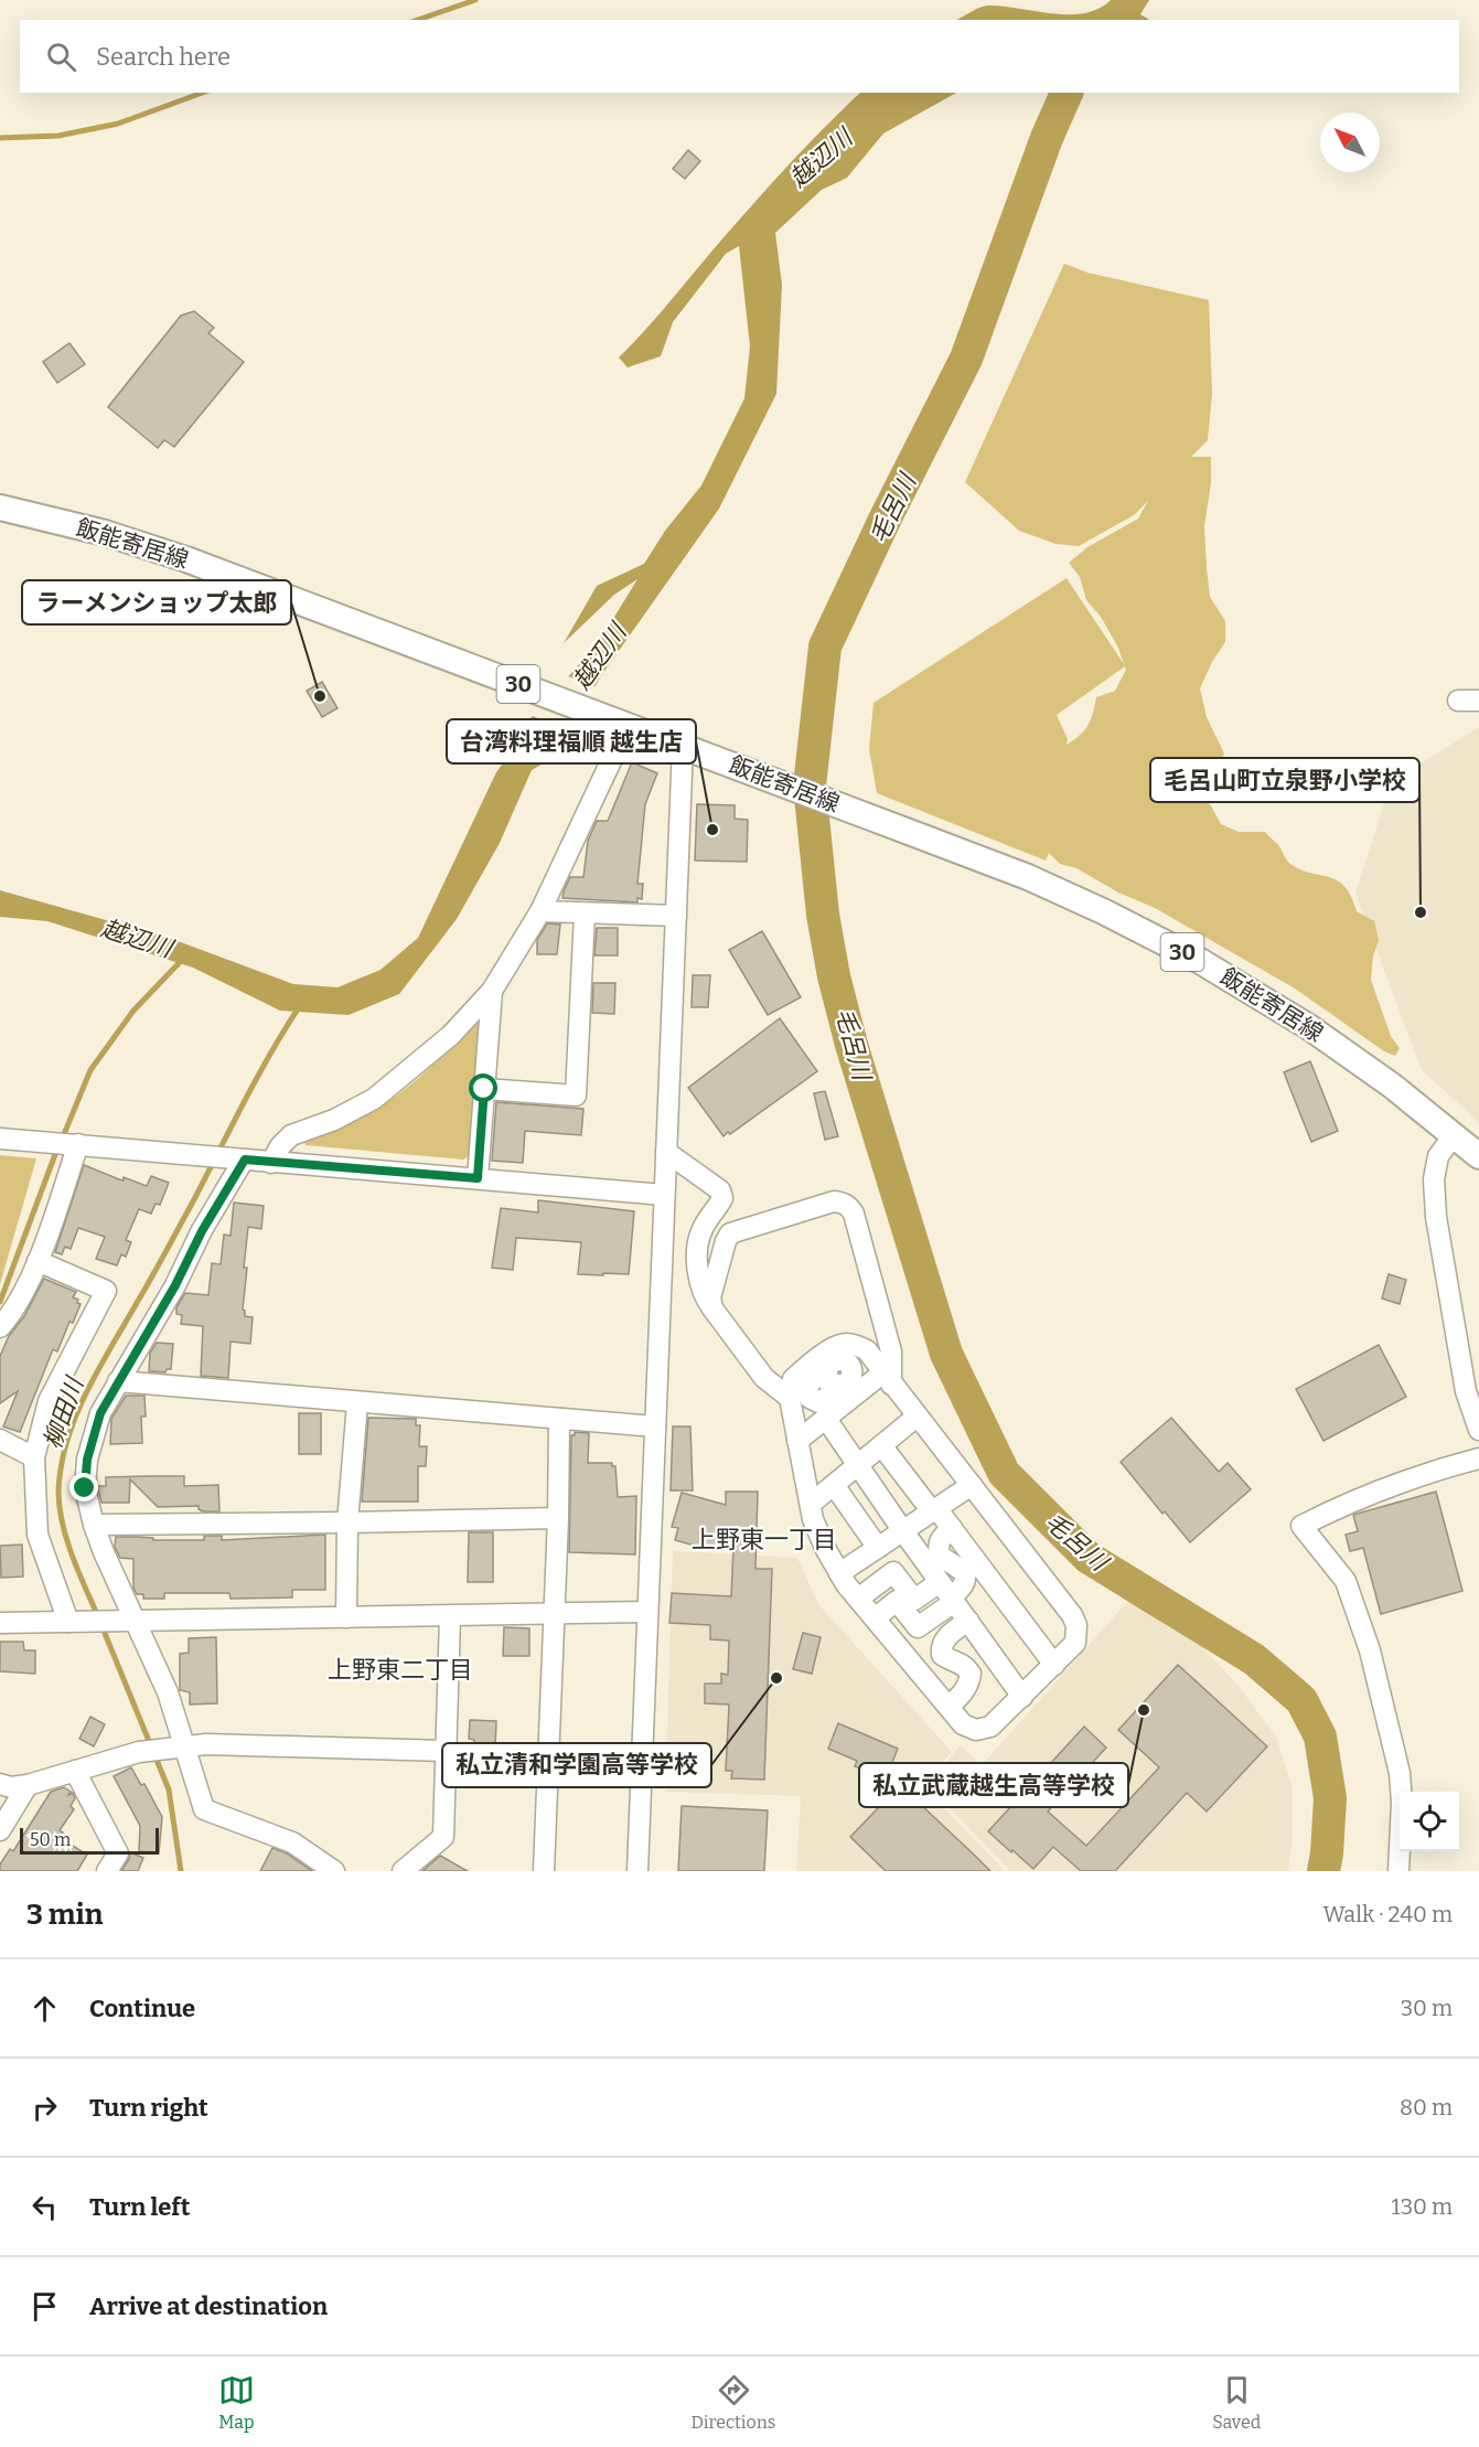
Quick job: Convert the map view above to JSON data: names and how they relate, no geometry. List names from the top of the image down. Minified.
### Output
{"streets":{"main road":["飯能寄居線","30"]},"districts":["上野東一丁目","上野東二丁目"],"water":["越辺川","毛呂川","柳田川"],"places":["ラーメンショップ太郎","台湾料理福順 越生店","毛呂山町立泉野小学校","私立清和学園高等学校","私立武蔵越生高等学校"],"scale_bar":"50 m","north":"top left","page":{"search":"Search here","scale":"50 m","heading":["3 min","Walk · 240 m"],"list":[["Continue","30 m"],["Turn right","80 m"],["Turn left","130 m"],"Arrive at destination"],"nav":["Map","Directions","Saved"]}}
